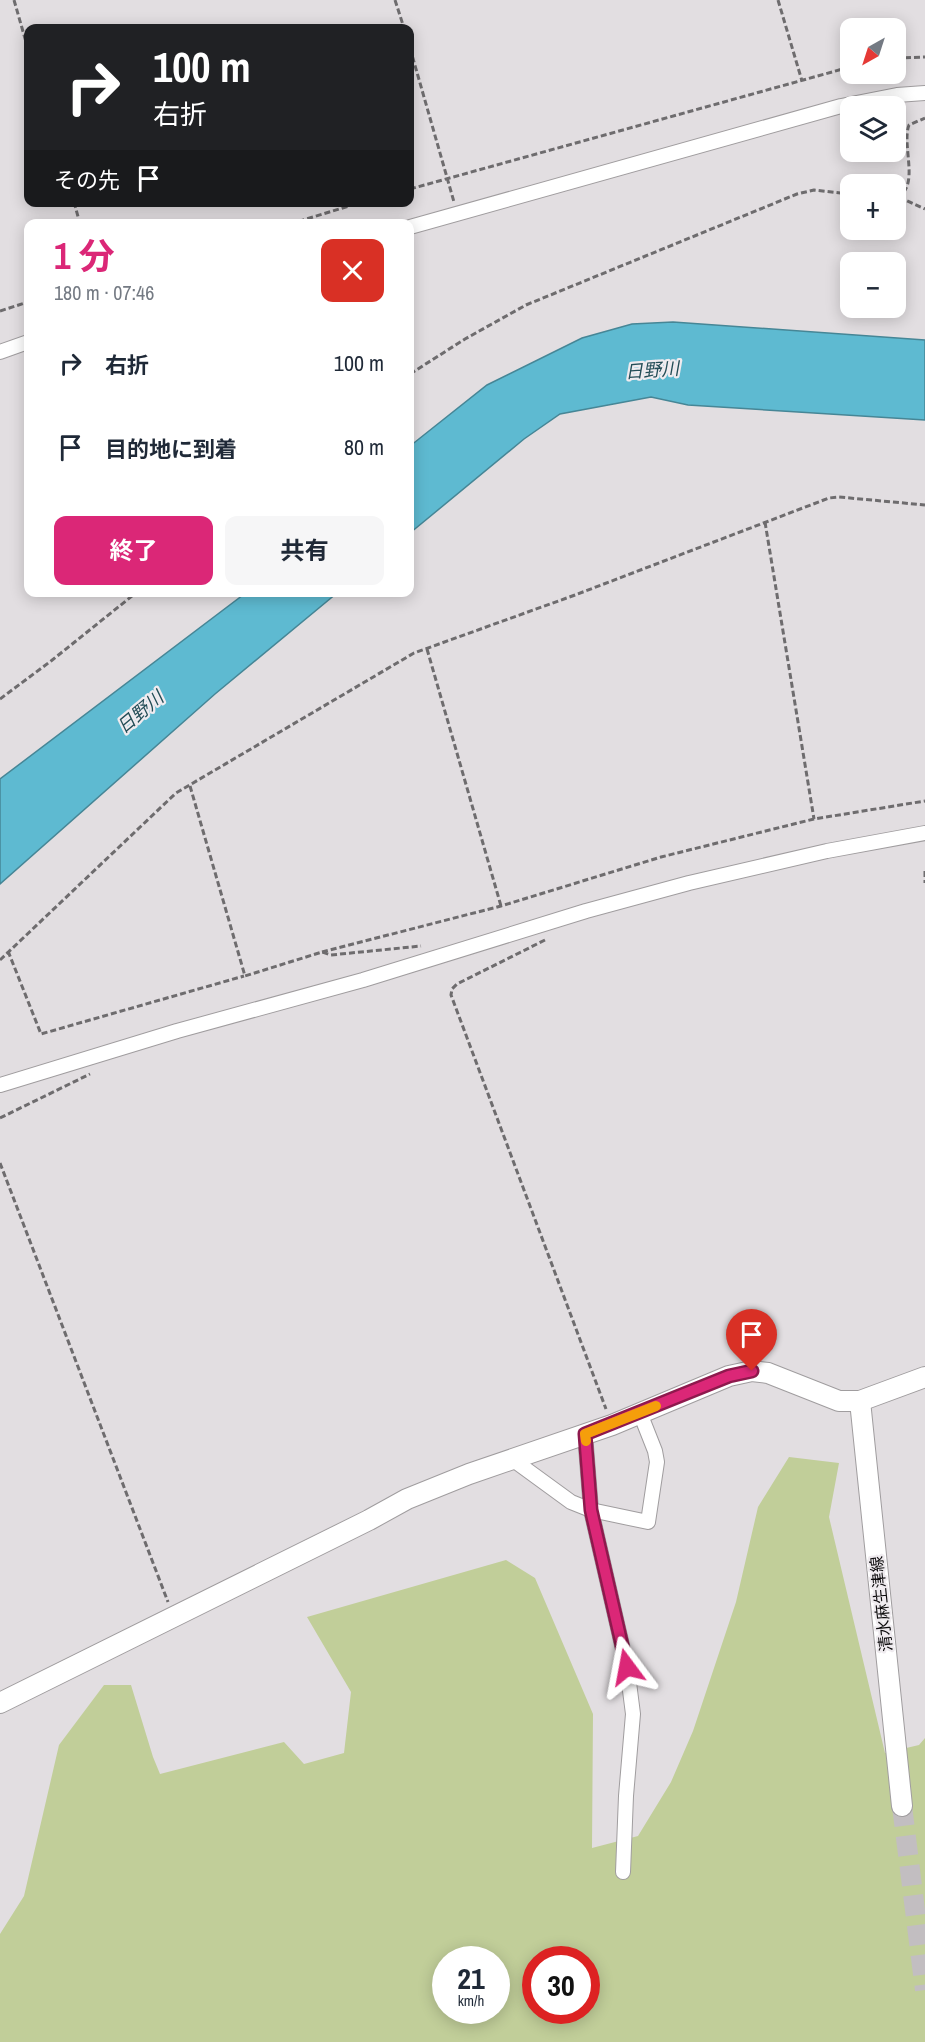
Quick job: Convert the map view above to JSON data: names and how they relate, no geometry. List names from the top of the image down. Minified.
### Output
{"streets":{"street":["清水麻生津線"]},"water":["日野川"],"north":"bottom left","page":{"map_buttons":["+","−"],"turn":["100 m","右折"],"then":"その先","heading":["1 分","180 m · 07:46"],"list":[{"name":"右折","value":"100 m"},{"name":"目的地に到着","value":"80 m"}],"buttons":["終了","共有"],"speed":"21 km/h","limit":"30"}}
